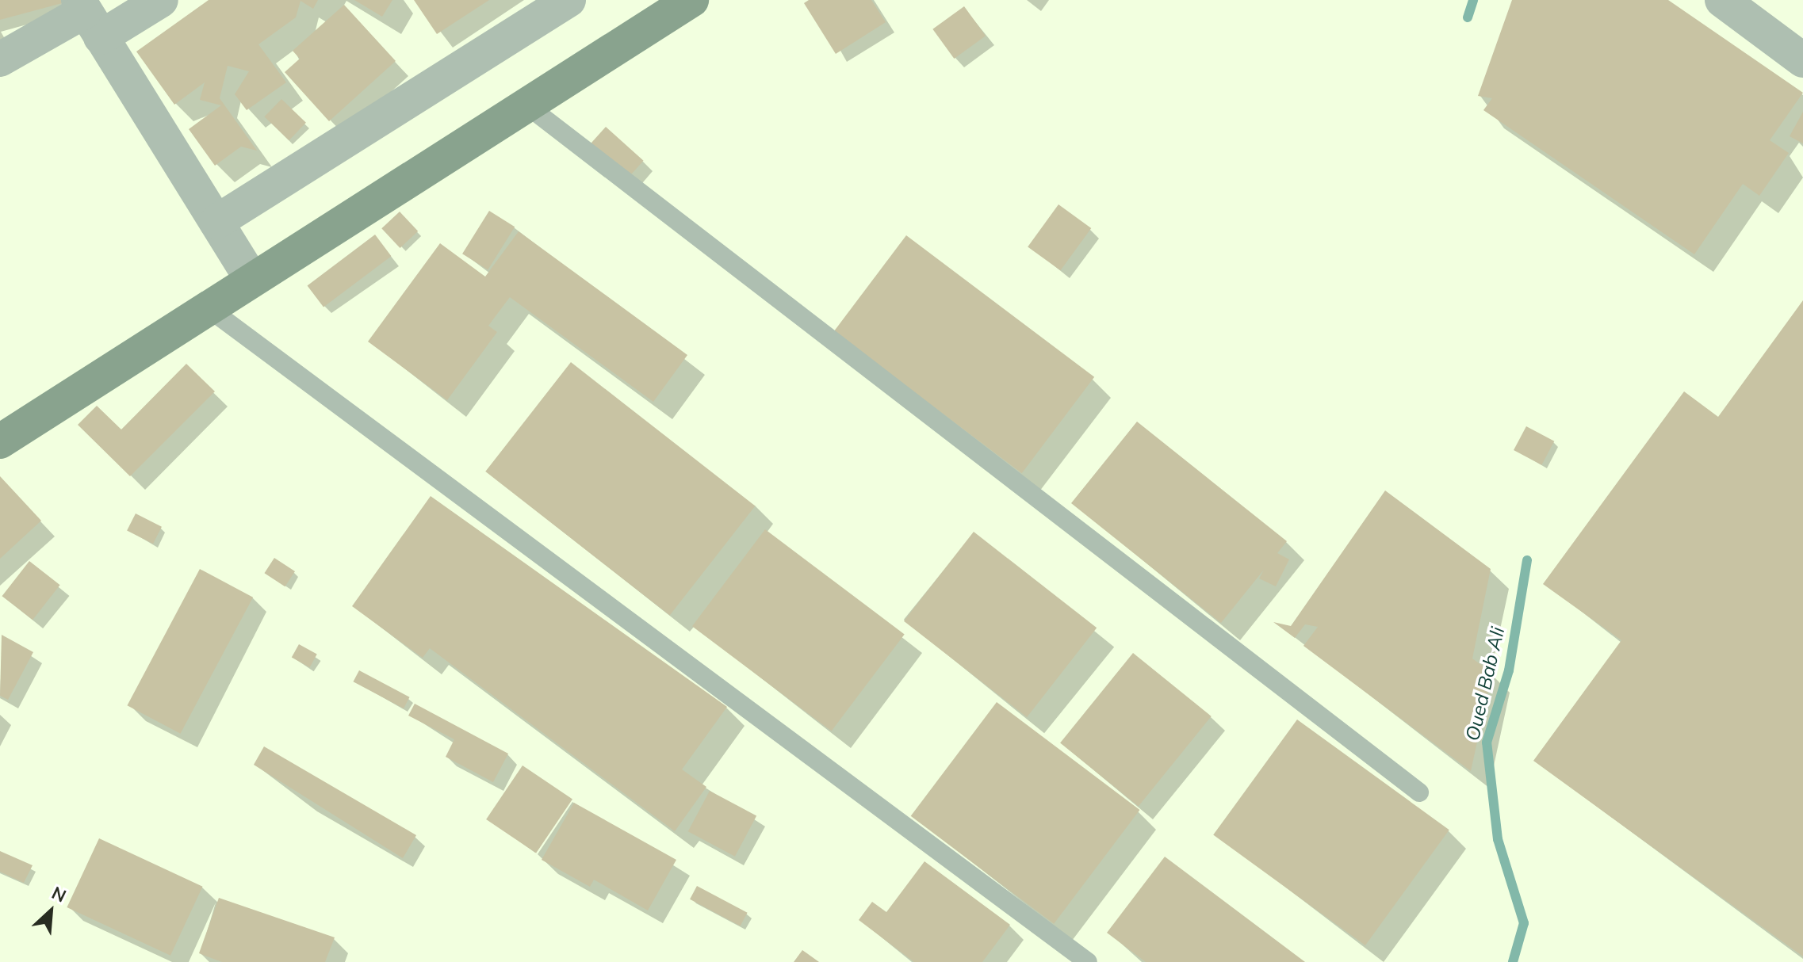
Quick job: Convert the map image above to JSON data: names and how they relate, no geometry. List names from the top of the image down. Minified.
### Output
{"water":["Oued Bab Ali"],"north":"top right"}
